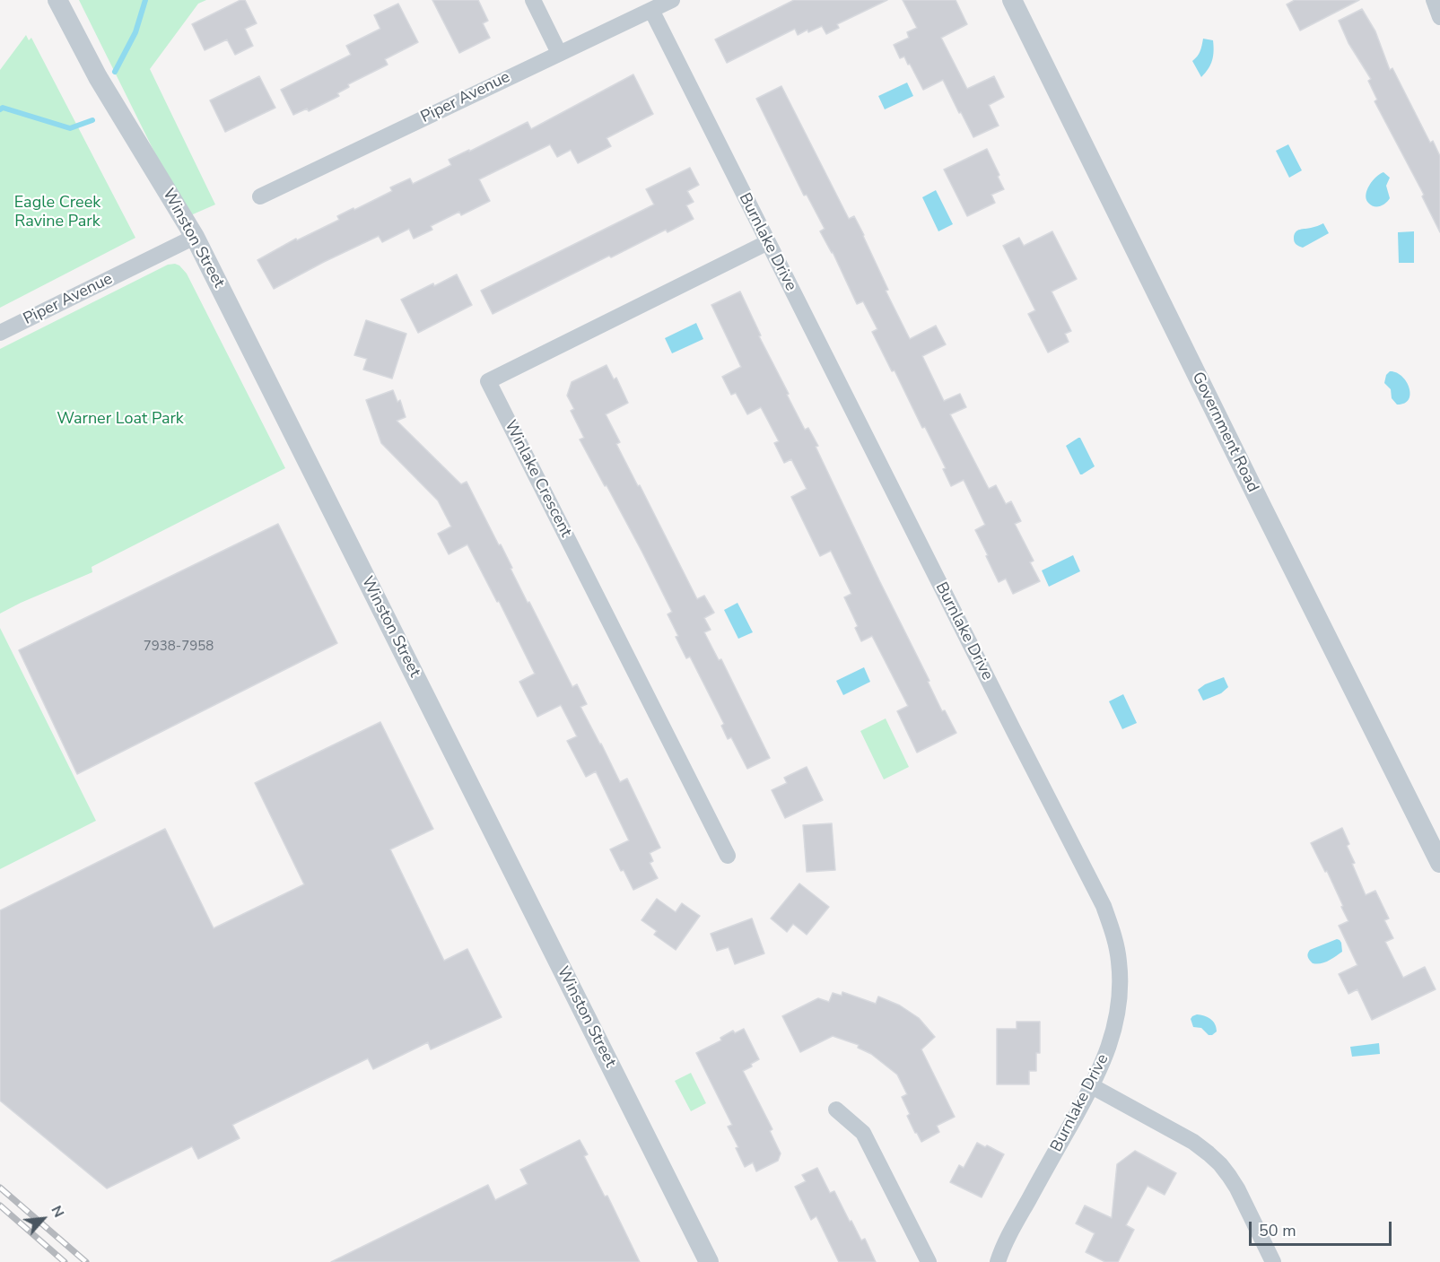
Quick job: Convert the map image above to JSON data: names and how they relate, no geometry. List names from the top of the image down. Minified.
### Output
{"streets":{"street":["Piper Avenue","Winston Street","Burnlake Drive","Government Road","Winlake Crescent"]},"crossings":[["Piper Avenue","Winston Street"],["Piper Avenue","Burnlake Drive"],["Burnlake Drive","Winlake Crescent"]],"parks":["Eagle Creek Ravine Park","Warner Loat Park"],"house_numbers":["7938-7958"],"scale_bar":"50 m","north":"top right"}
